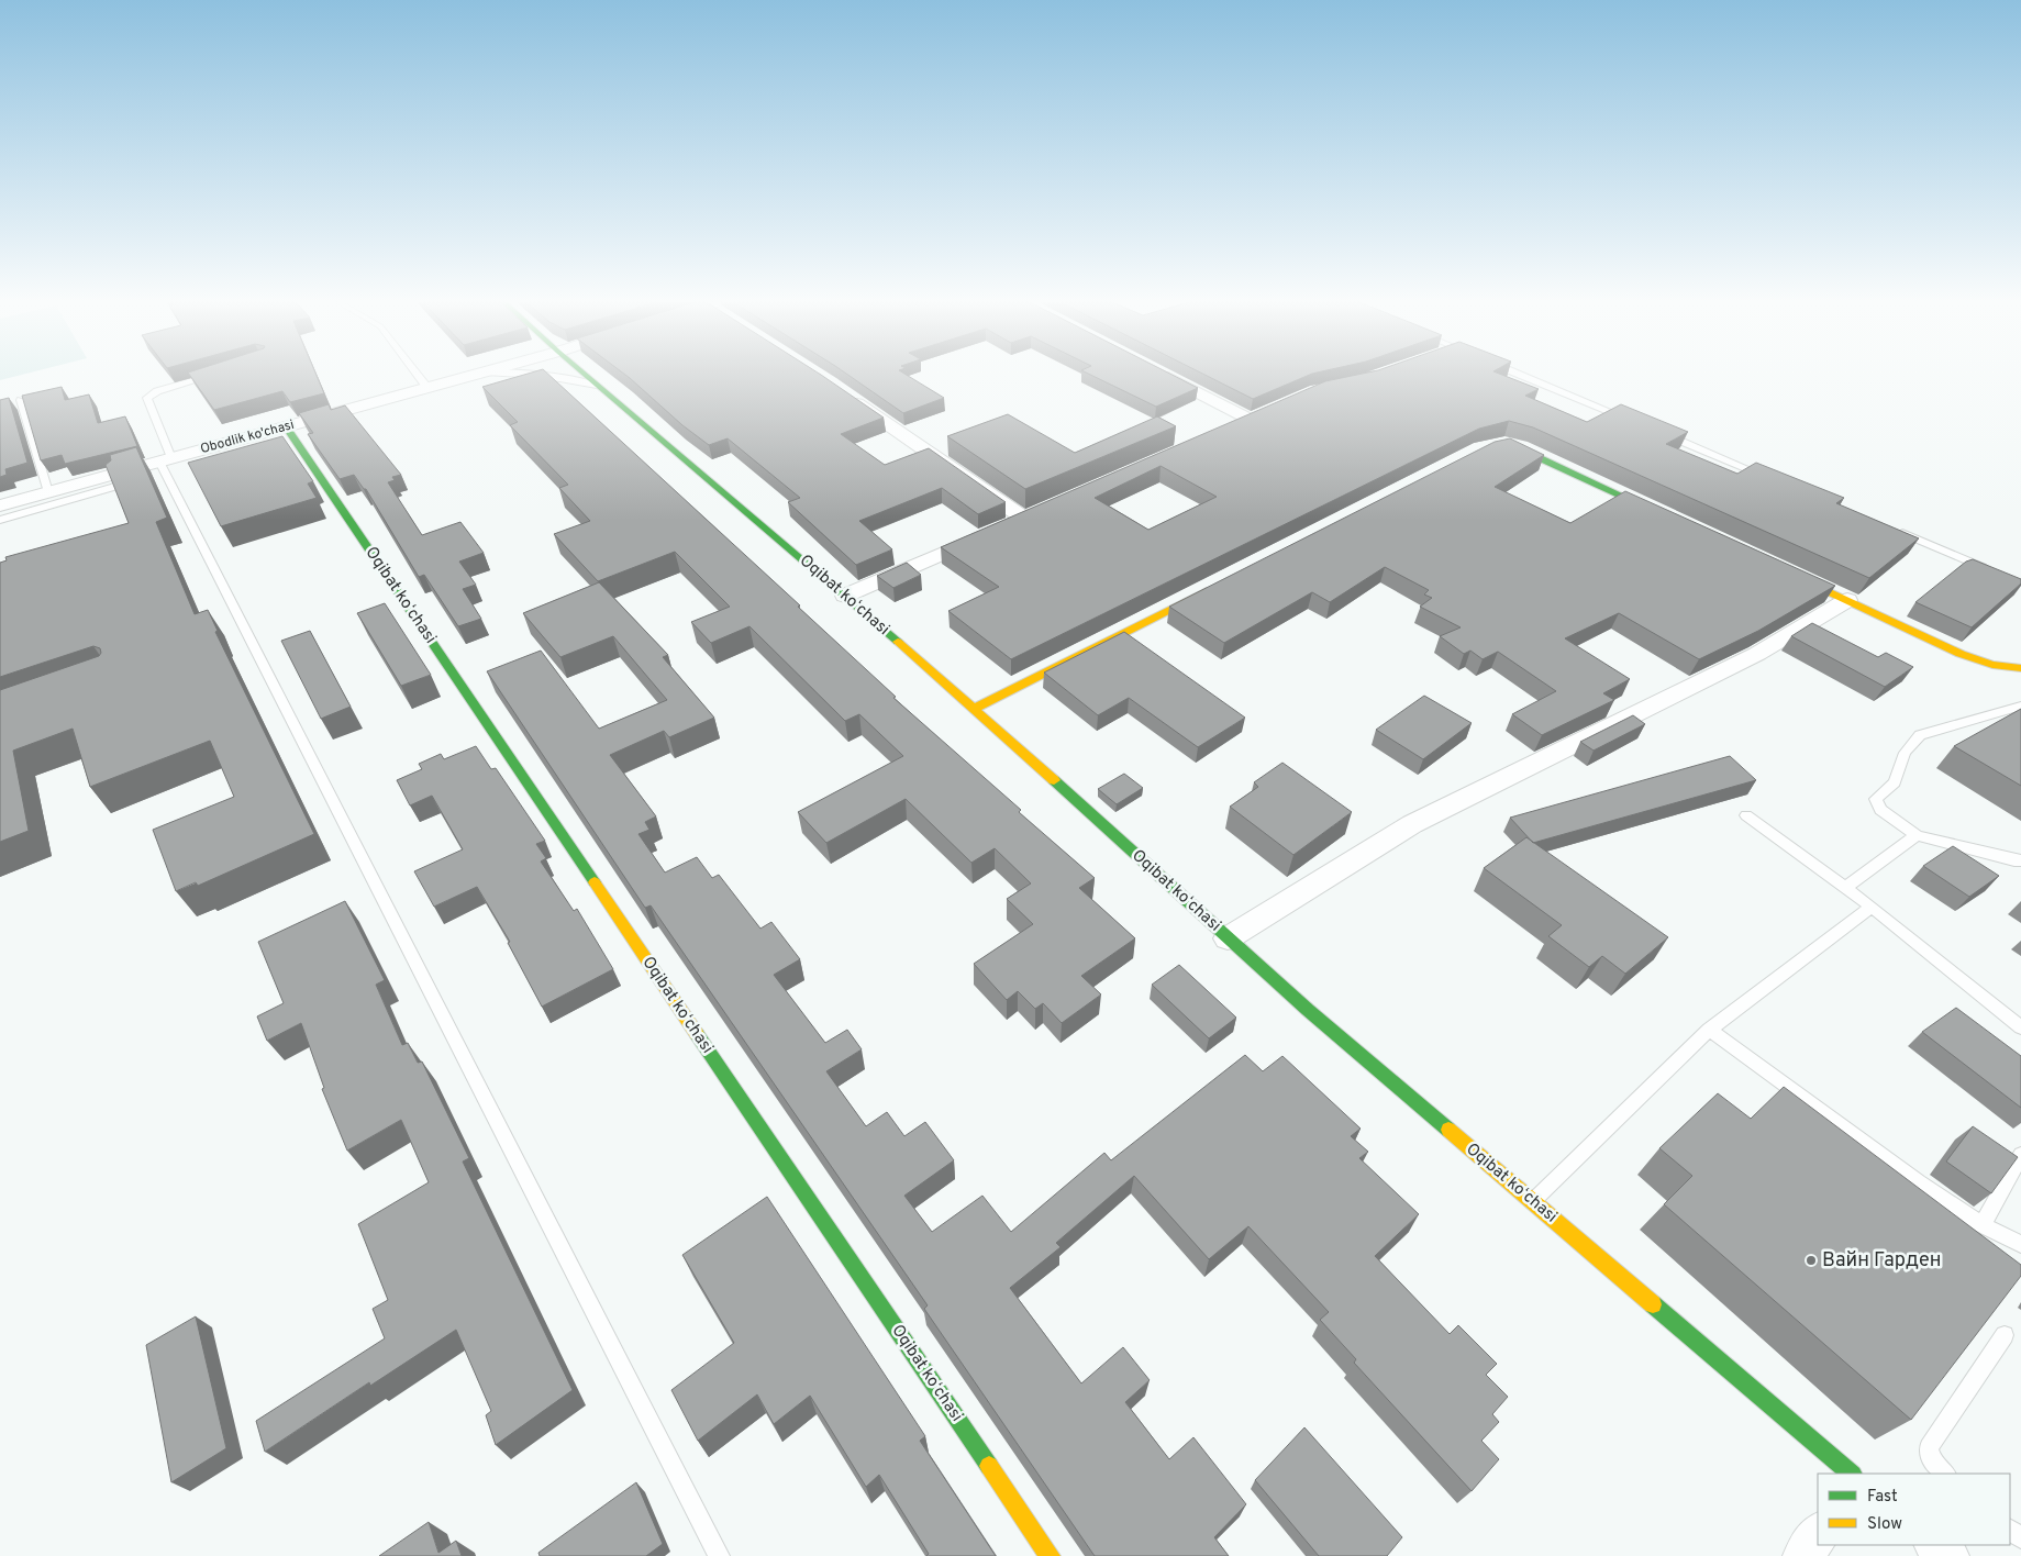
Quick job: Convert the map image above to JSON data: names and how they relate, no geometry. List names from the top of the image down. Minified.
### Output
{"streets":{"street":["Obodlik ko'chasi","Oqibat koʻchasi"]},"crossings":[["Obodlik ko'chasi","Oqibat koʻchasi"]],"places":["Вайн Гарден"],"legend":["Fast","Slow"]}
